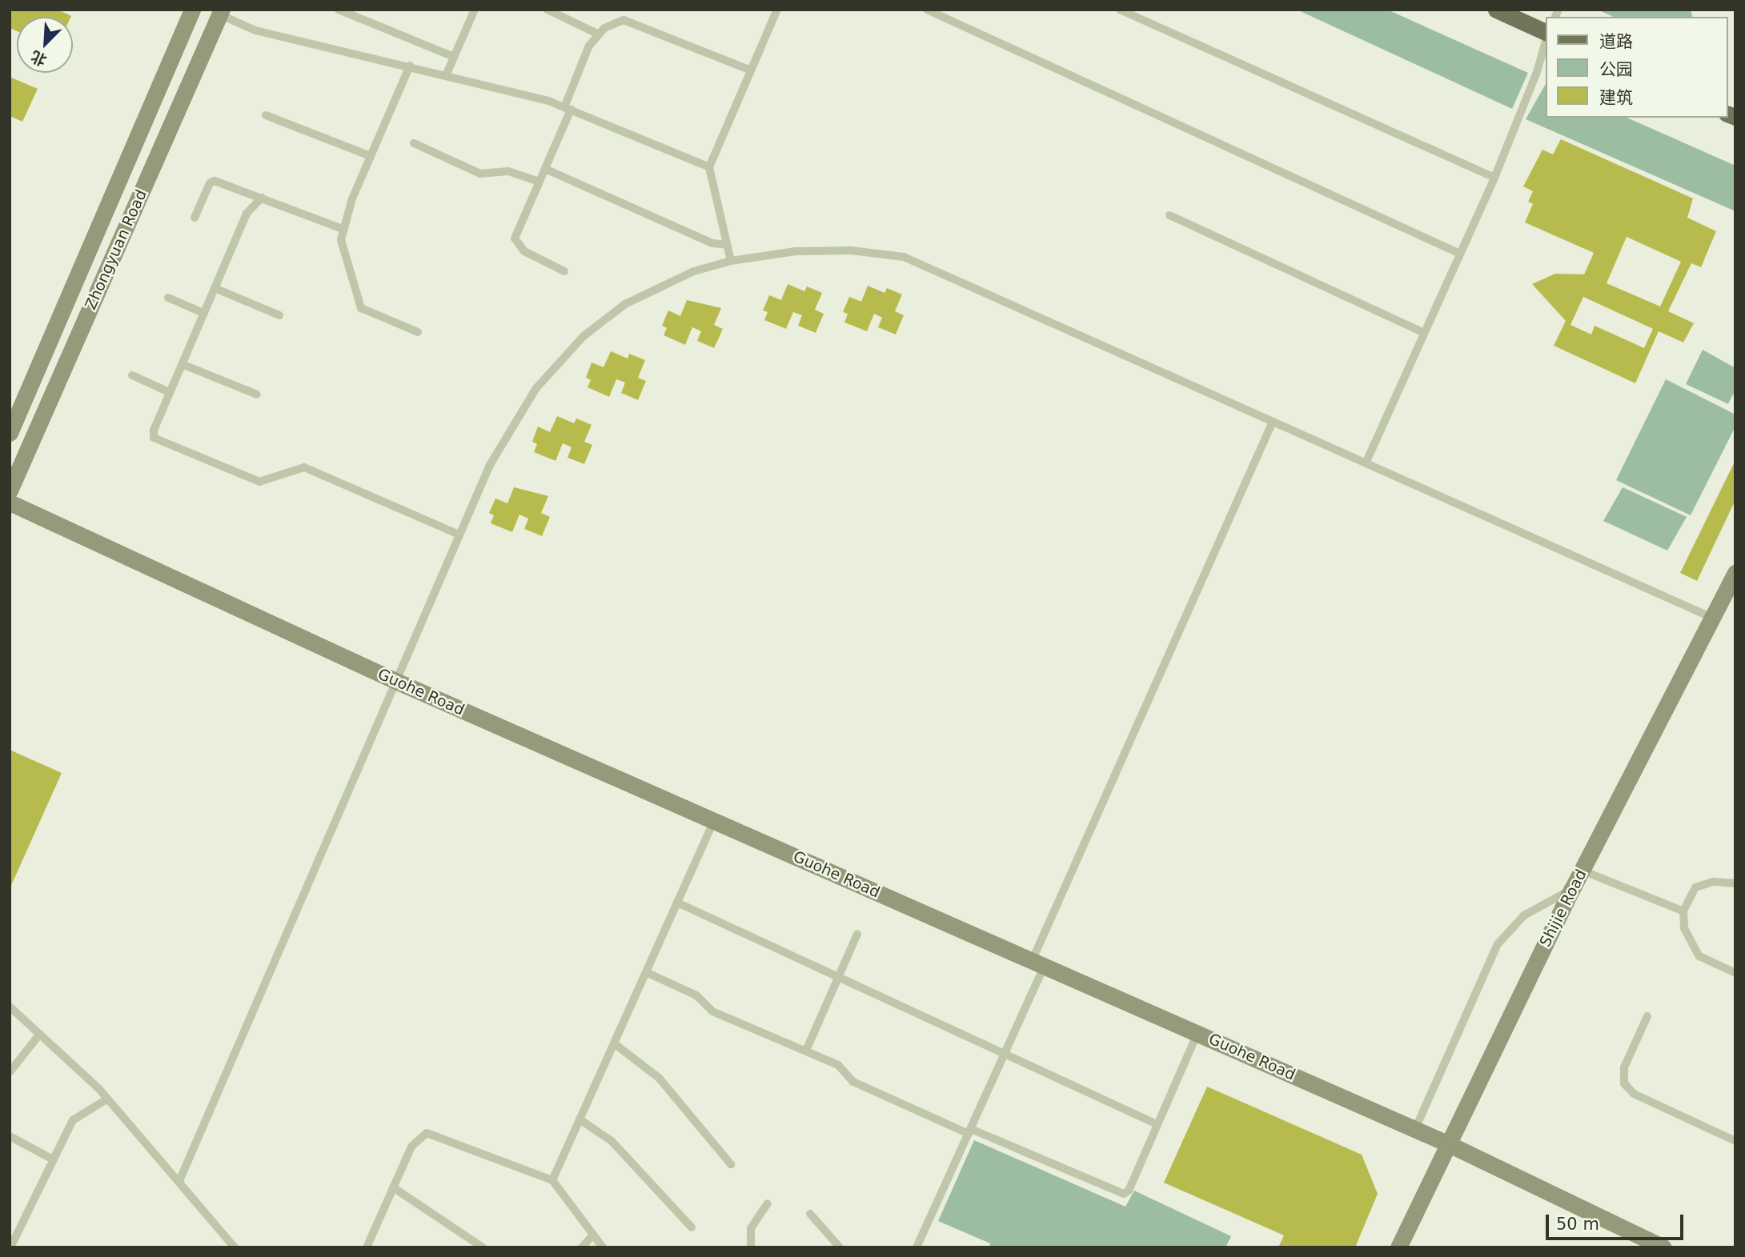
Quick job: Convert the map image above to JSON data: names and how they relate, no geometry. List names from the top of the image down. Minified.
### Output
{"streets":{"street":["Zhongyuan Road","Guohe Road","Shijie Road"]},"crossings":[["Guohe Road","Shijie Road"]],"legend":["道路","公园","建筑"],"scale_bar":"50 m","north":"bottom left"}
